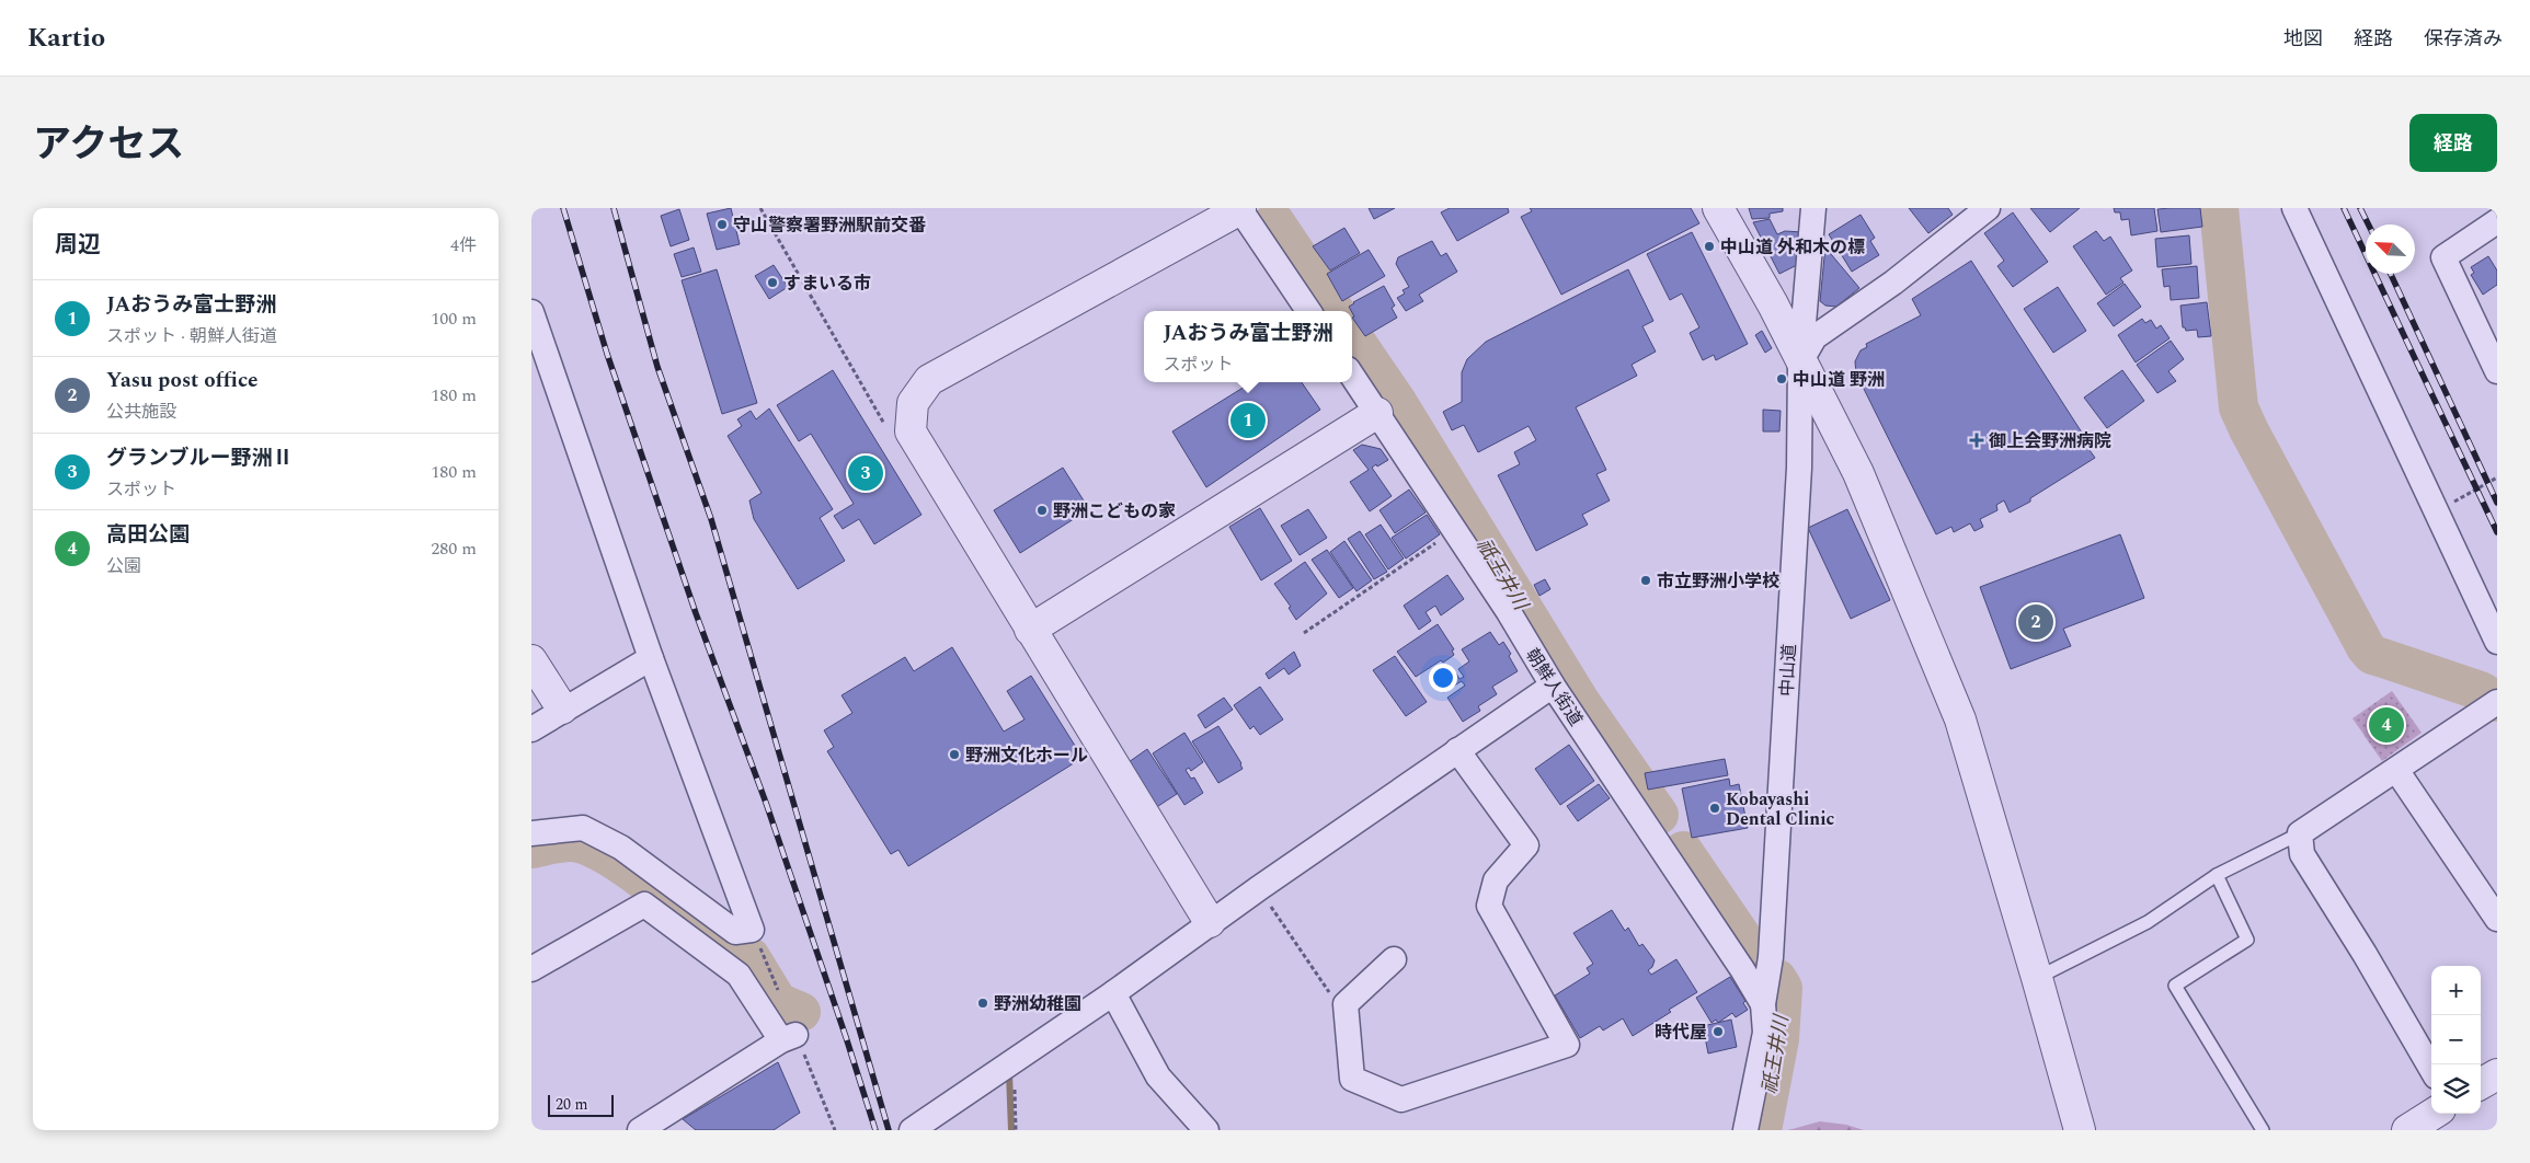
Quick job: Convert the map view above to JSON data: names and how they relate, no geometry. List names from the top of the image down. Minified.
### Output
{"streets":{"street":["中山道","朝鮮人街道"]},"crossings":[["中山道","朝鮮人街道"]],"water":["祇王井川"],"places":{"other":["守山警察署野洲駅前交番","中山道 外和木の標","すまいる市","中山道 野洲","野洲こどもの家","市立野洲小学校","野洲文化ホール","Kobayashi Dental Clinic","野洲幼稚園","時代屋"],"health":["御上会野洲病院"]},"scale_bar":"20 m","north":"top left","page":{"header":"Kartio","nav":["地図","経路","保存済み"],"title":"アクセス","buttons":"経路","heading":["周辺","4件"],"list":[{"mark":"1","name":"JAおうみ富士野洲","note":"スポット · 朝鮮人街道","value":"100 m"},{"mark":"2","name":"Yasu post office","note":"公共施設","value":"180 m"},{"mark":"3","name":"グランブルー野洲Ⅱ","note":"スポット","value":"180 m"},{"mark":"4","name":"高田公園","note":"公園","value":"280 m"}],"popup":["JAおうみ富士野洲","スポット"],"pins":["1","3","2","4"],"map_buttons":["+","−"],"scale":"20 m"}}
